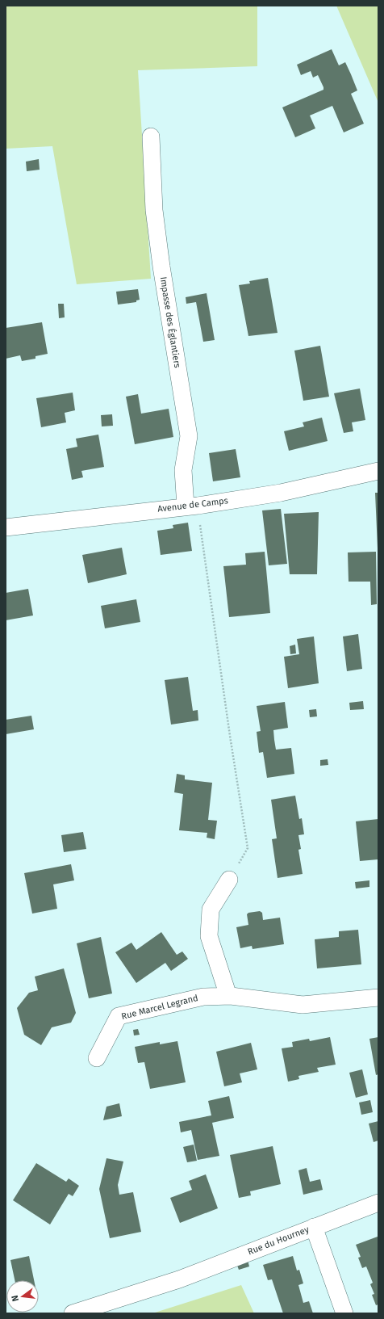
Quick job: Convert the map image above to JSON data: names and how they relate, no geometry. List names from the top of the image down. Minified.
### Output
{"streets":{"street":["Impasse des Églantiers","Avenue de Camps","Rue Marcel Legrand","Rue du Hourney"]},"crossings":[["Impasse des Églantiers","Avenue de Camps"]],"north":"left"}
